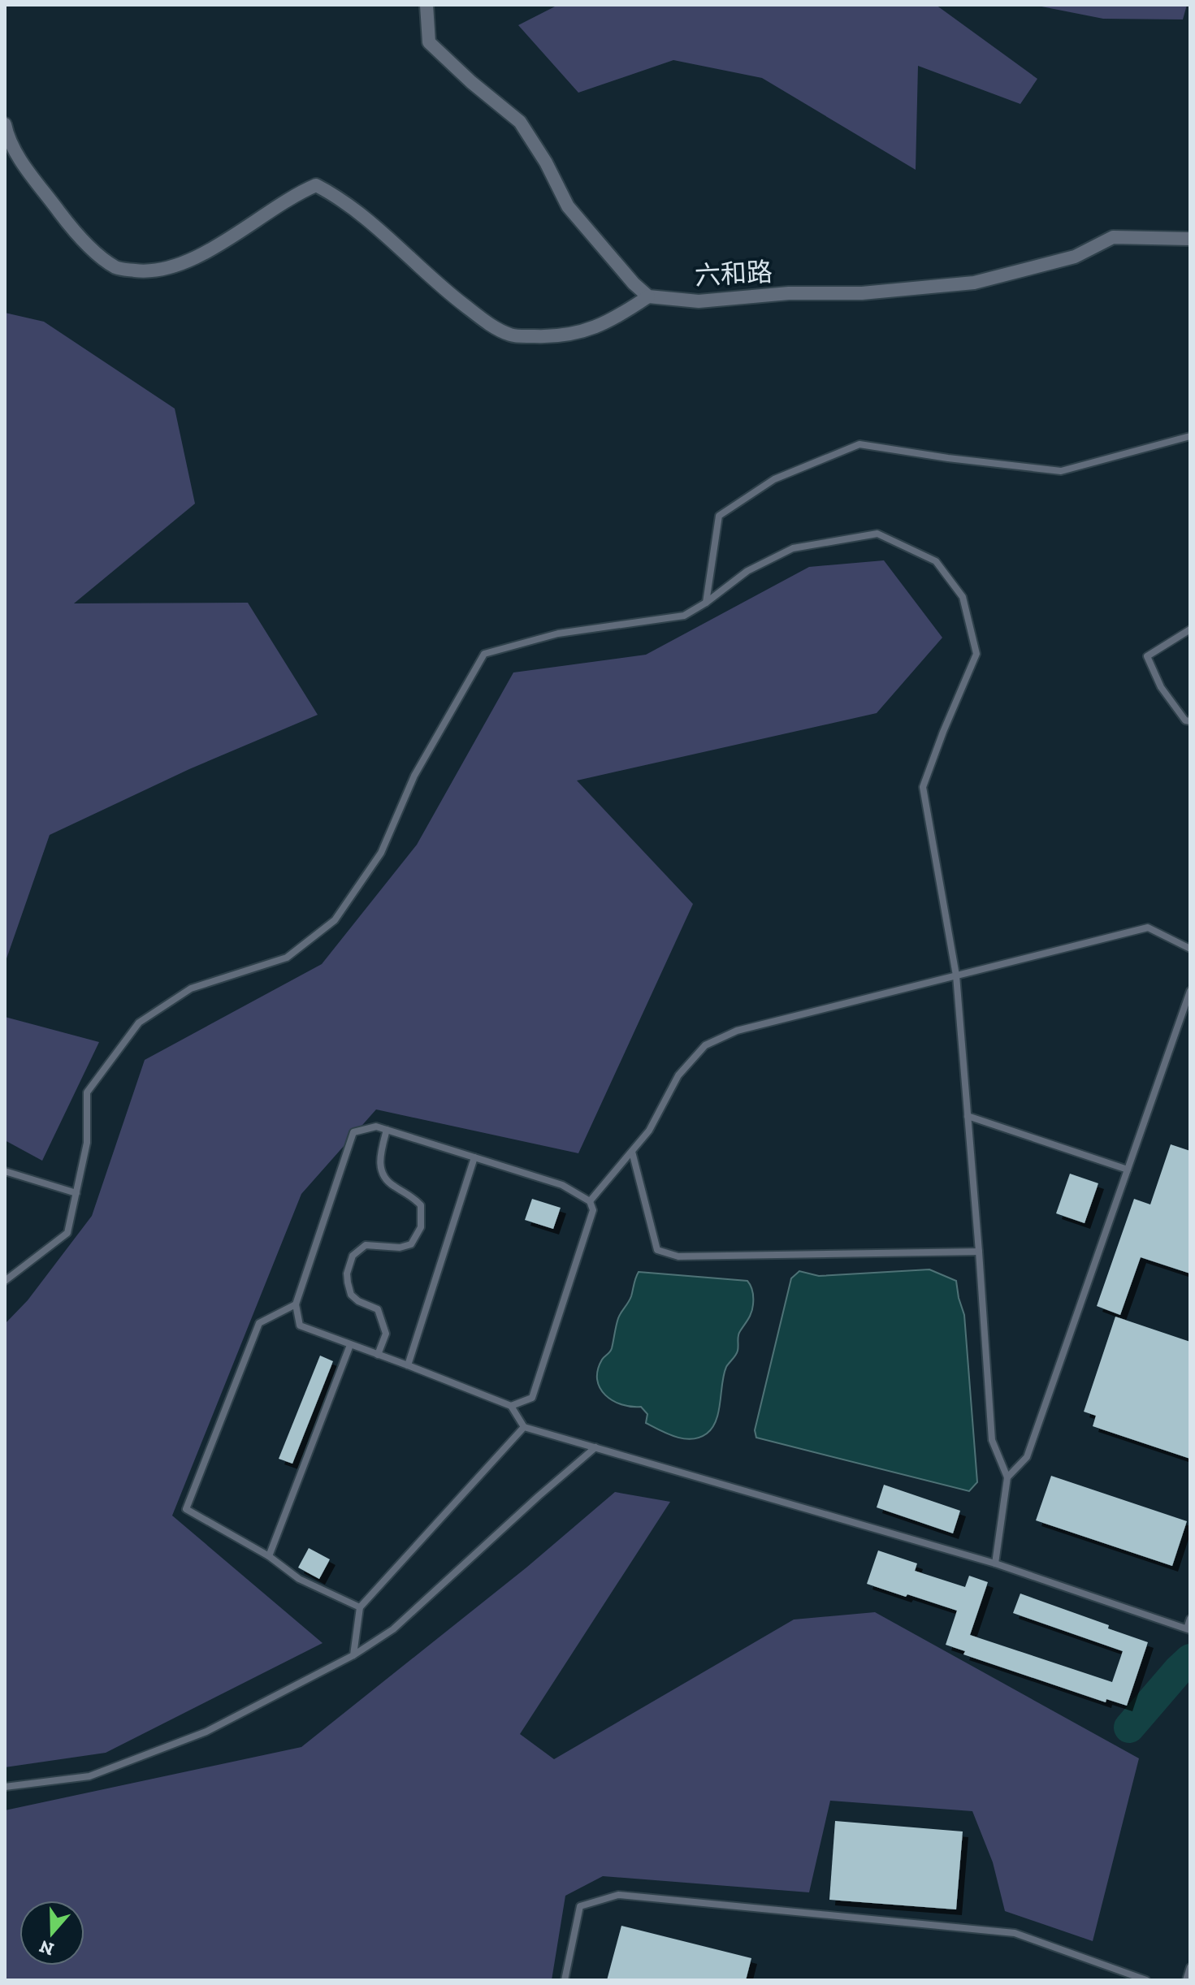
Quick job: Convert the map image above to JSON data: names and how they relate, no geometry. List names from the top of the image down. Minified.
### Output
{"streets":{"street":["六和路"]},"north":"bottom"}
